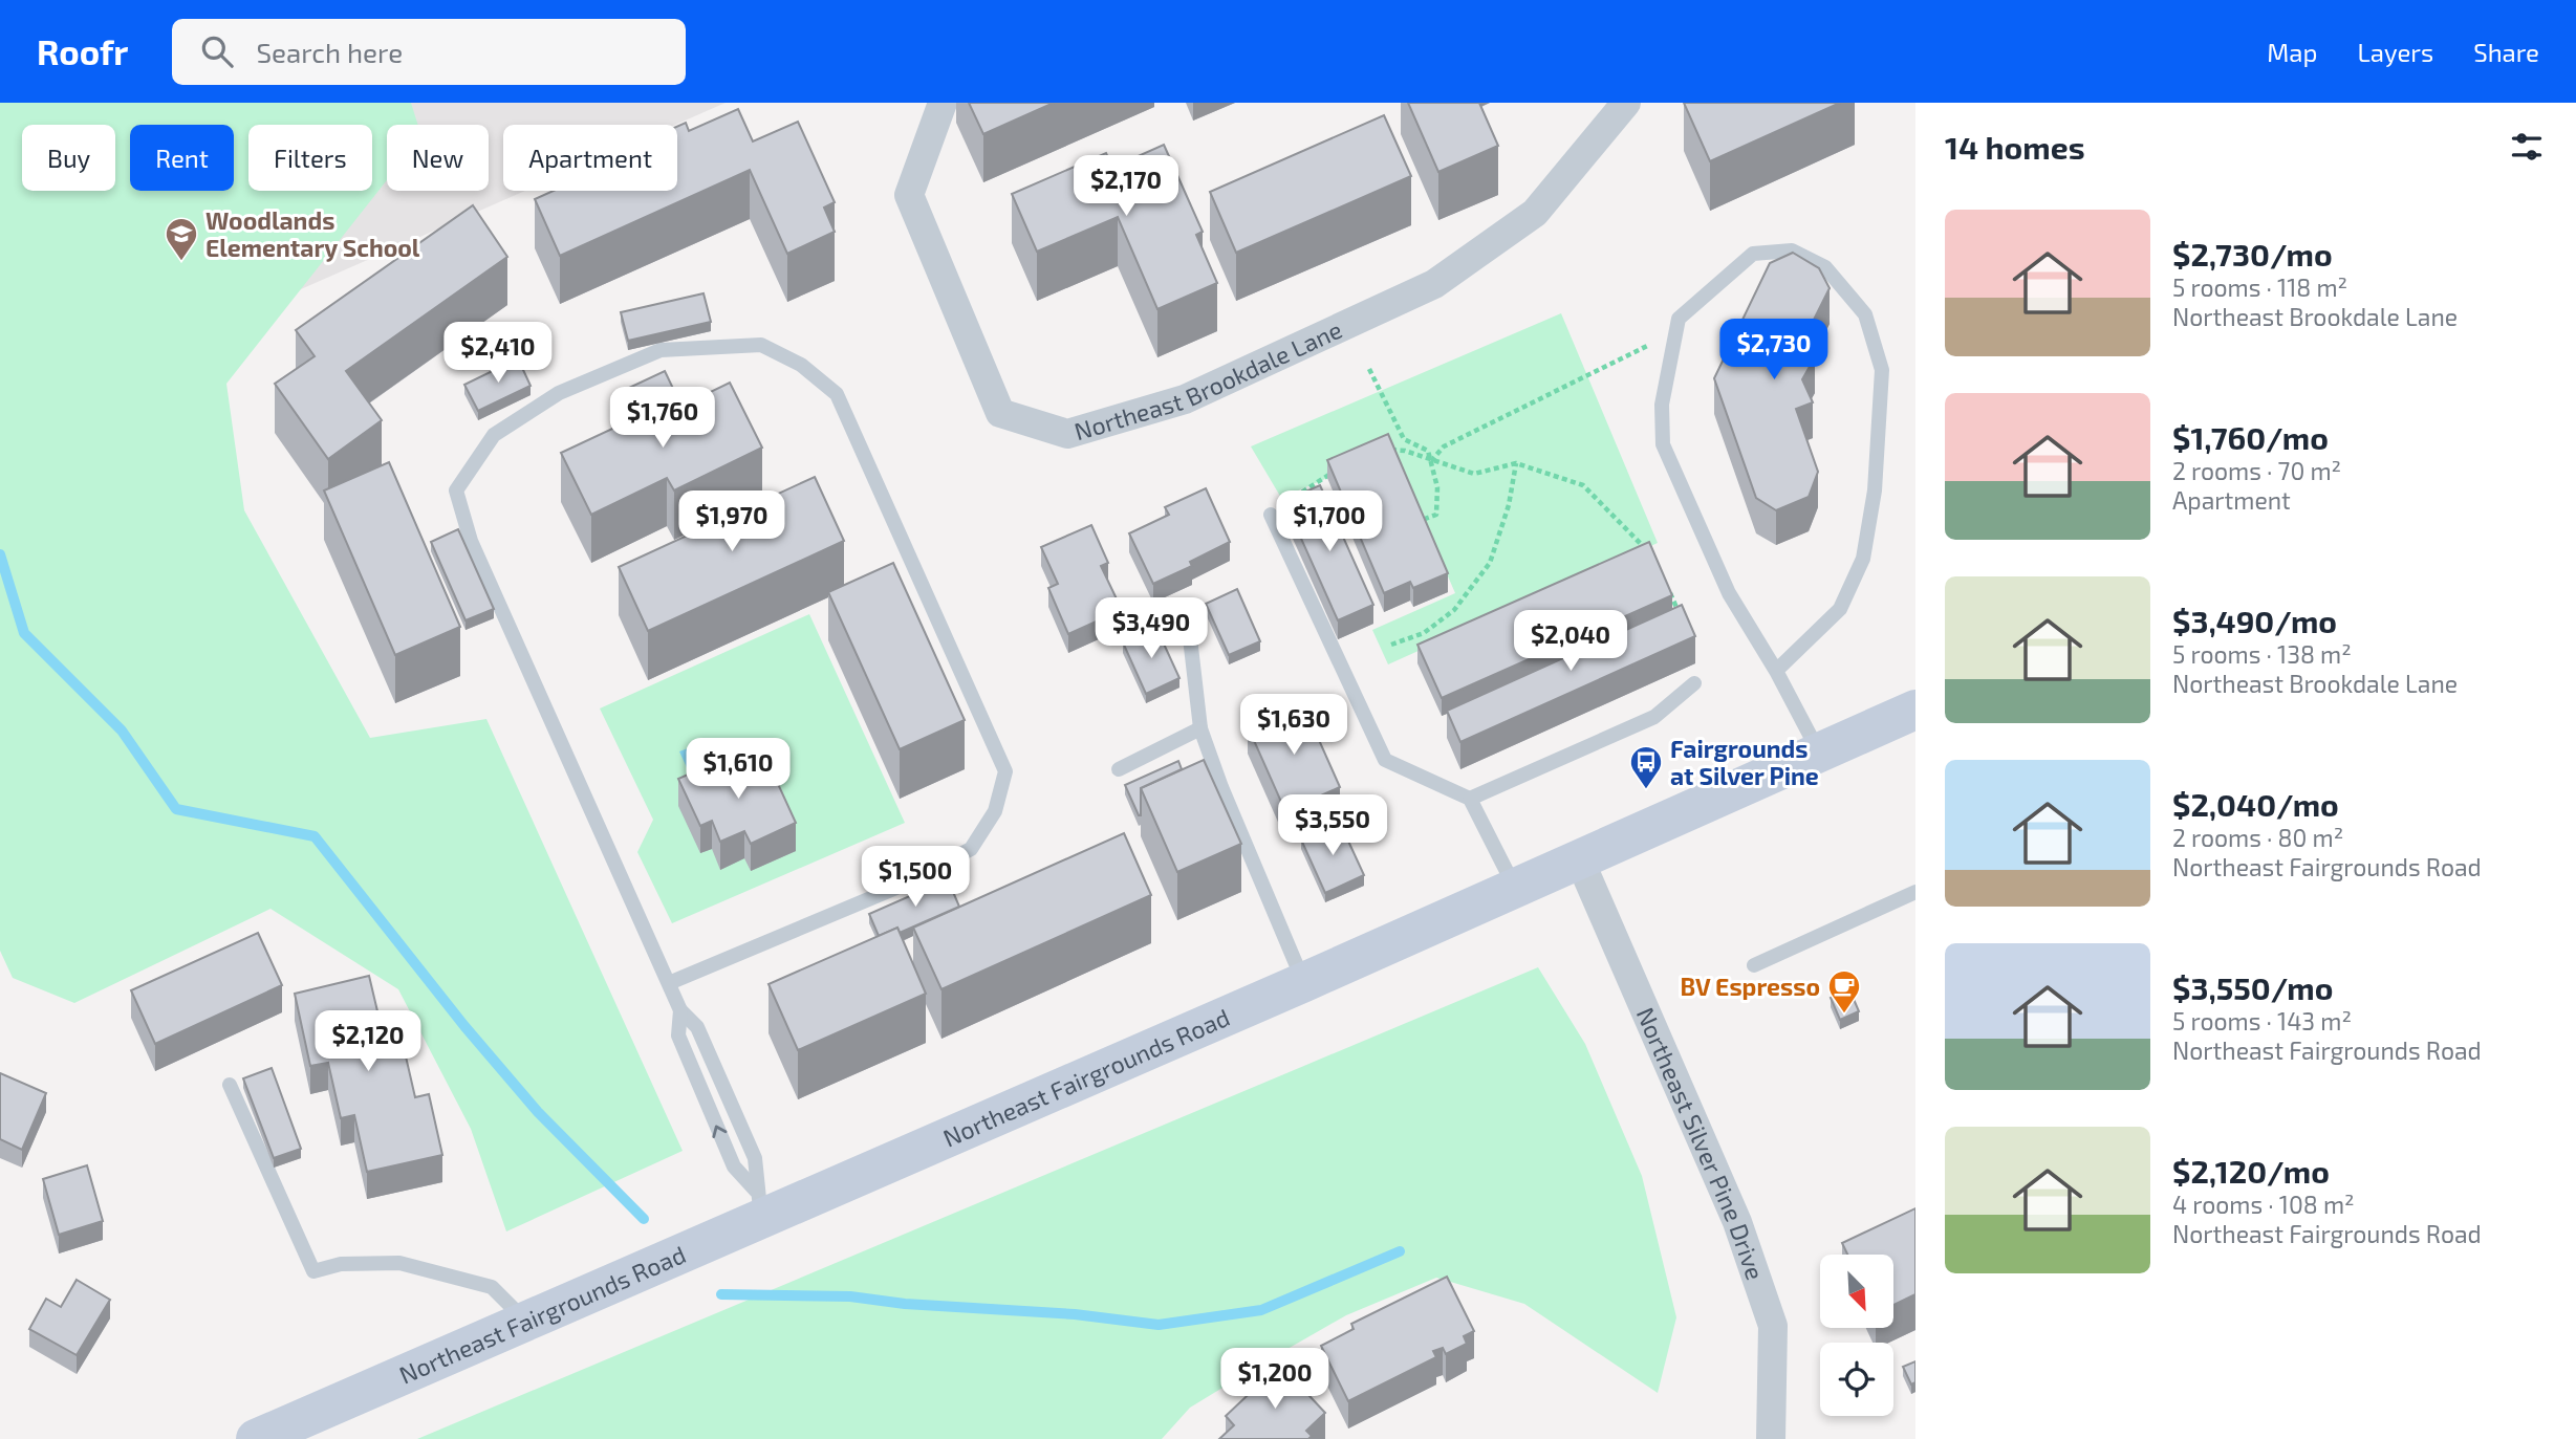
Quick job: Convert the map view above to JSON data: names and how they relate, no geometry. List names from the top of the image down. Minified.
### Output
{"streets":{"main road":["Northeast Fairgrounds Road"],"street":["Northeast Brookdale Lane","Northeast Silver Pine Drive"]},"crossings":[["Northeast Fairgrounds Road","Northeast Silver Pine Drive"]],"places":{"school or university":["Woodlands Elementary School"],"bus stop":["Fairgrounds at Silver Pine"],"cafe":["BV Espresso"]},"north":"bottom right","page":{"header":"Roofr","search":"Search here","nav":["Map","Layers","Share"],"heading":"14 homes","chip":["Buy","Rent","Filters","New","Apartment"],"price":["$2,170","$2,730","$2,410","$1,760","$1,970","$1,700","$3,490","$2,040","$1,630","$1,610","$3,550","$1,500","$2,120","$1,200"],"list":[{"name":"$2,730/mo","note":"5 rooms · 118 m² · Northeast Brookdale Lane"},{"name":"$1,760/mo","note":"2 rooms · 70 m² · Apartment"},{"name":"$3,490/mo","note":"5 rooms · 138 m² · Northeast Brookdale Lane"},{"name":"$2,040/mo","note":"2 rooms · 80 m² · Northeast Fairgrounds Road"},{"name":"$3,550/mo","note":"5 rooms · 143 m² · Northeast Fairgrounds Road"},{"name":"$2,120/mo","note":"4 rooms · 108 m² · Northeast Fairgrounds Road"}]}}
